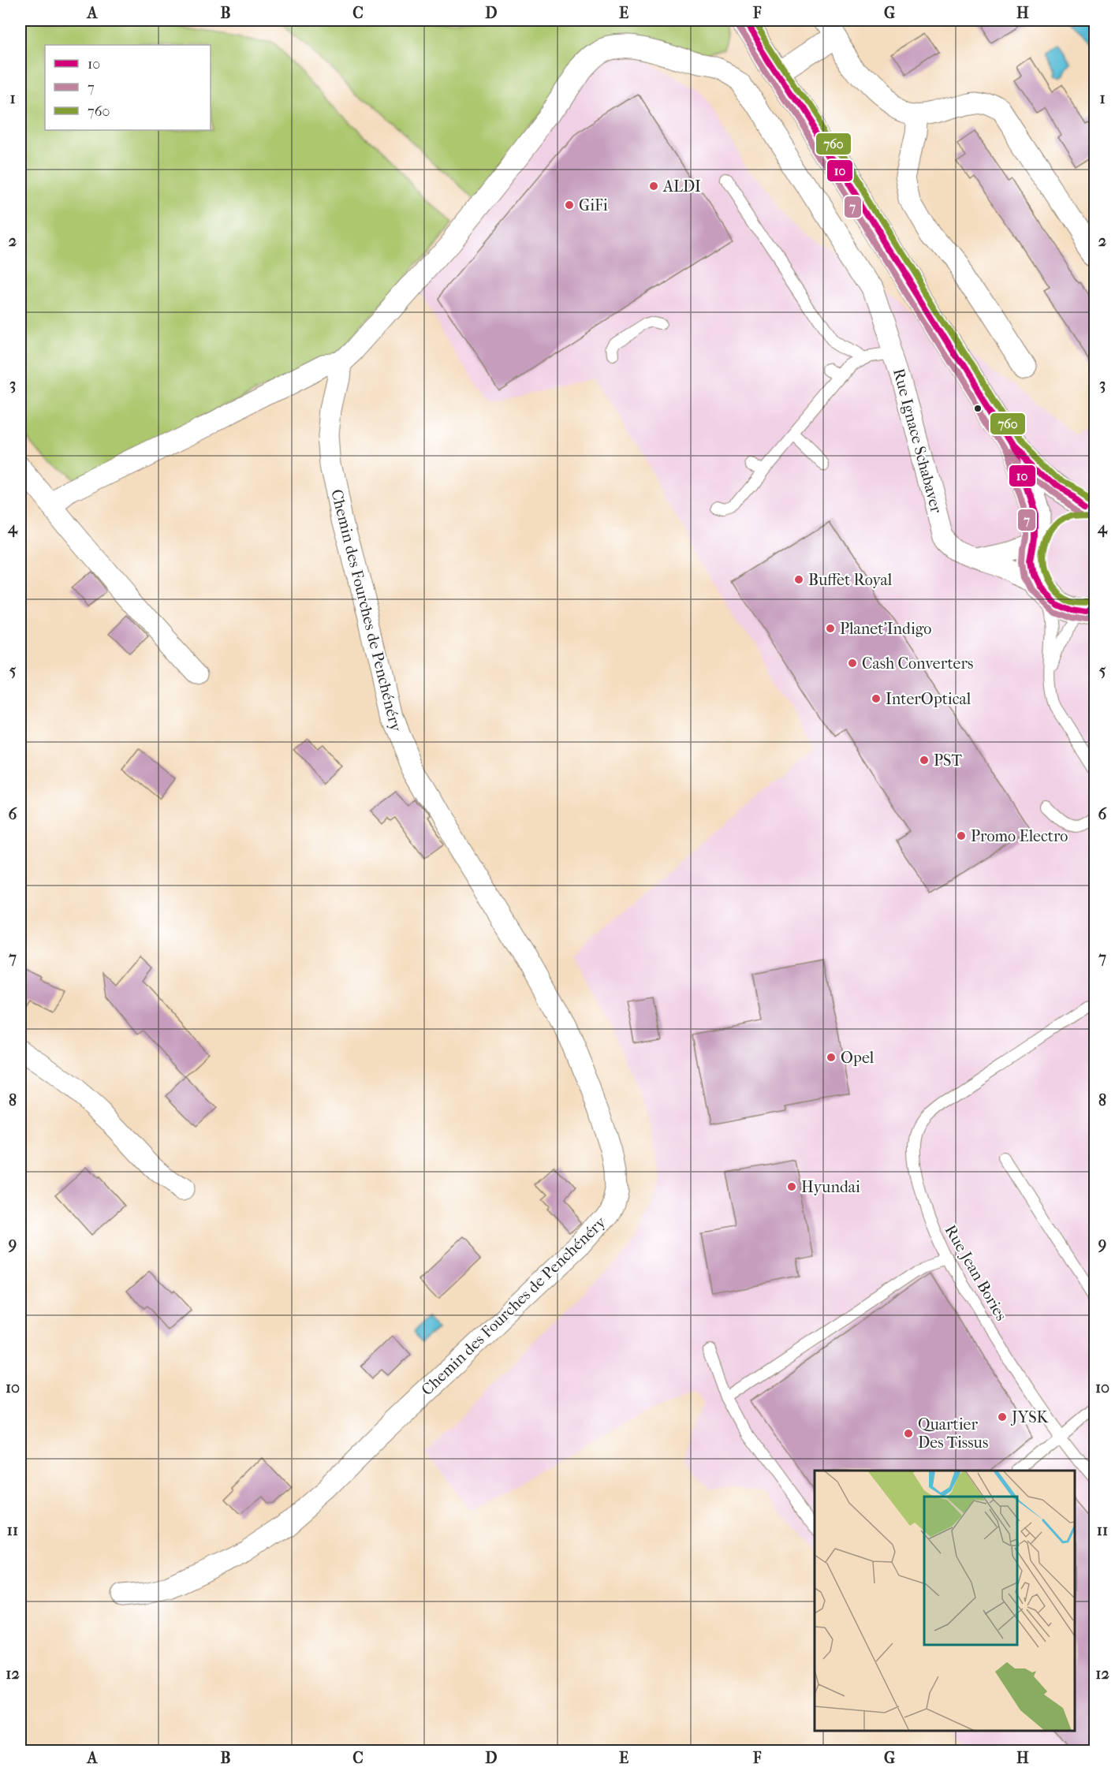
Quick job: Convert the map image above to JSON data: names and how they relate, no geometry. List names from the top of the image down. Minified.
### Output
{"streets":{"street":["Rue Ignace Schabaver","Chemin des Fourches de Penchénéry"],"lane":["Rue Jean Bories"]},"places":["ALDI","GiFi","Buffet Royal","Planet'Indigo","Cash Converters","InterOptical","PST","Promo Electro","Opel","Hyundai","JYSK","Quartier Des Tissus"],"lines":["transit line 10","transit line 760","transit line 7"],"legend":["10","7","760"],"grid":{"columns":["A","B","C","D","E","F","G","H"],"rows":["1","2","3","4","5","6","7","8","9","10","11","12"]}}
